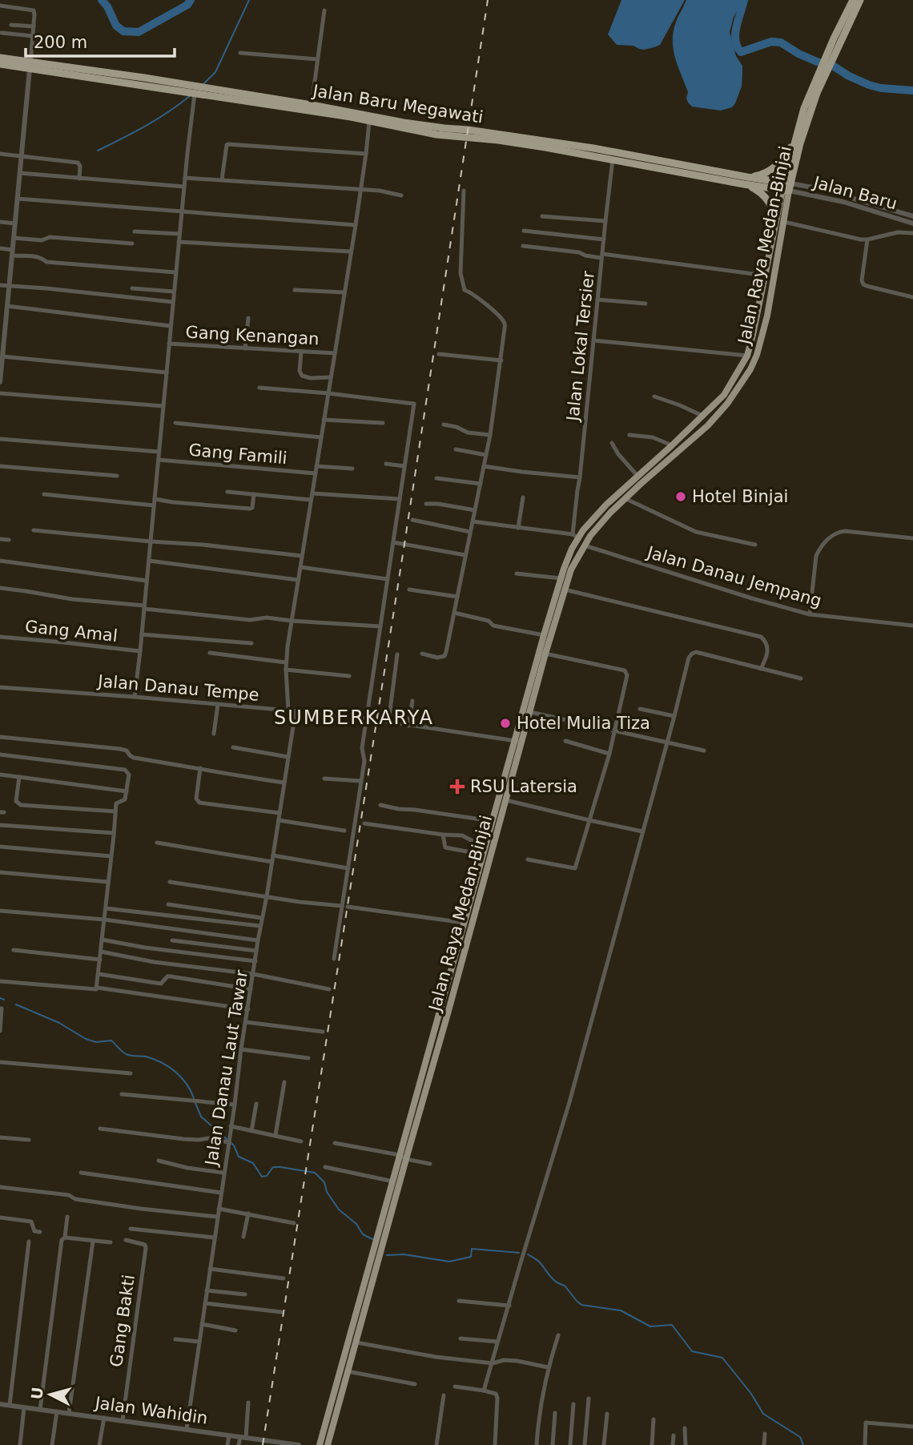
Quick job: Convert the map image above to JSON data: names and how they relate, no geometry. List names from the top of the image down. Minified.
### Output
{"streets":{"highway":["Jalan Baru Megawati","Jalan Raya Medan-Binjai"],"street":["Jalan Baru","Gang Kenangan","Jalan Lokal Tersier","Gang Famili","Jalan Danau Jempang","Gang Amal","Jalan Danau Tempe","Jalan Danau Laut Tawar","Gang Bakti","Jalan Wahidin"]},"crossings":[["Jalan Baru Megawati","Jalan Baru"],["Jalan Baru Megawati","Jalan Raya Medan-Binjai"],["Jalan Baru Megawati","Jalan Lokal Tersier"],["Jalan Baru","Jalan Raya Medan-Binjai"],["Jalan Raya Medan-Binjai","Jalan Lokal Tersier"],["Jalan Raya Medan-Binjai","Jalan Danau Jempang"],["Jalan Raya Medan-Binjai","Jalan Danau Tempe"],["Jalan Danau Tempe","Jalan Danau Laut Tawar"],["Jalan Danau Laut Tawar","Jalan Wahidin"],["Gang Bakti","Jalan Wahidin"]],"districts":["SUMBERKARYA"],"places":{"other":["Hotel Binjai","Hotel Mulia Tiza"],"health":["RSU Latersia"]},"scale_bar":"200 m","north":"left"}
